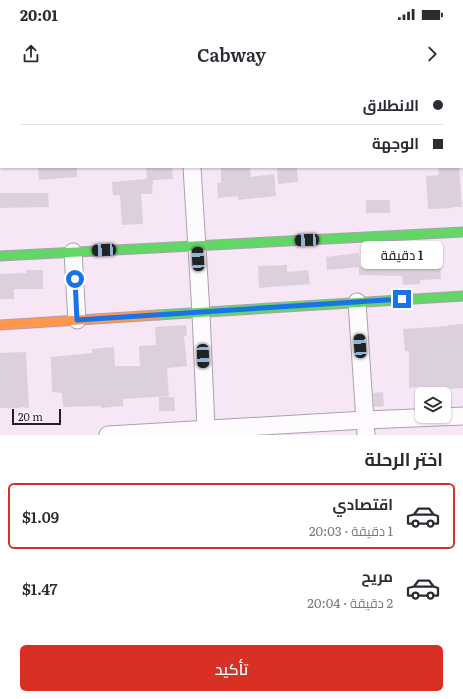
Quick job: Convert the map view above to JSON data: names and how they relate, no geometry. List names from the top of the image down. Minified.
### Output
{"scale_bar":"20 m","page":{"status":"20:01","header":"Cabway","banner":["الانطلاق","الوجهة"],"bubble":"1 دقيقة","scale":"20 m","heading":"اختر الرحلة","list":[{"name":"اقتصادي","note":"1 دقيقة · 20:03","value":"$1.09"},{"name":"مريح","note":"2 دقيقة · 20:04","value":"$1.47"}],"buttons":"تأكيد"}}
